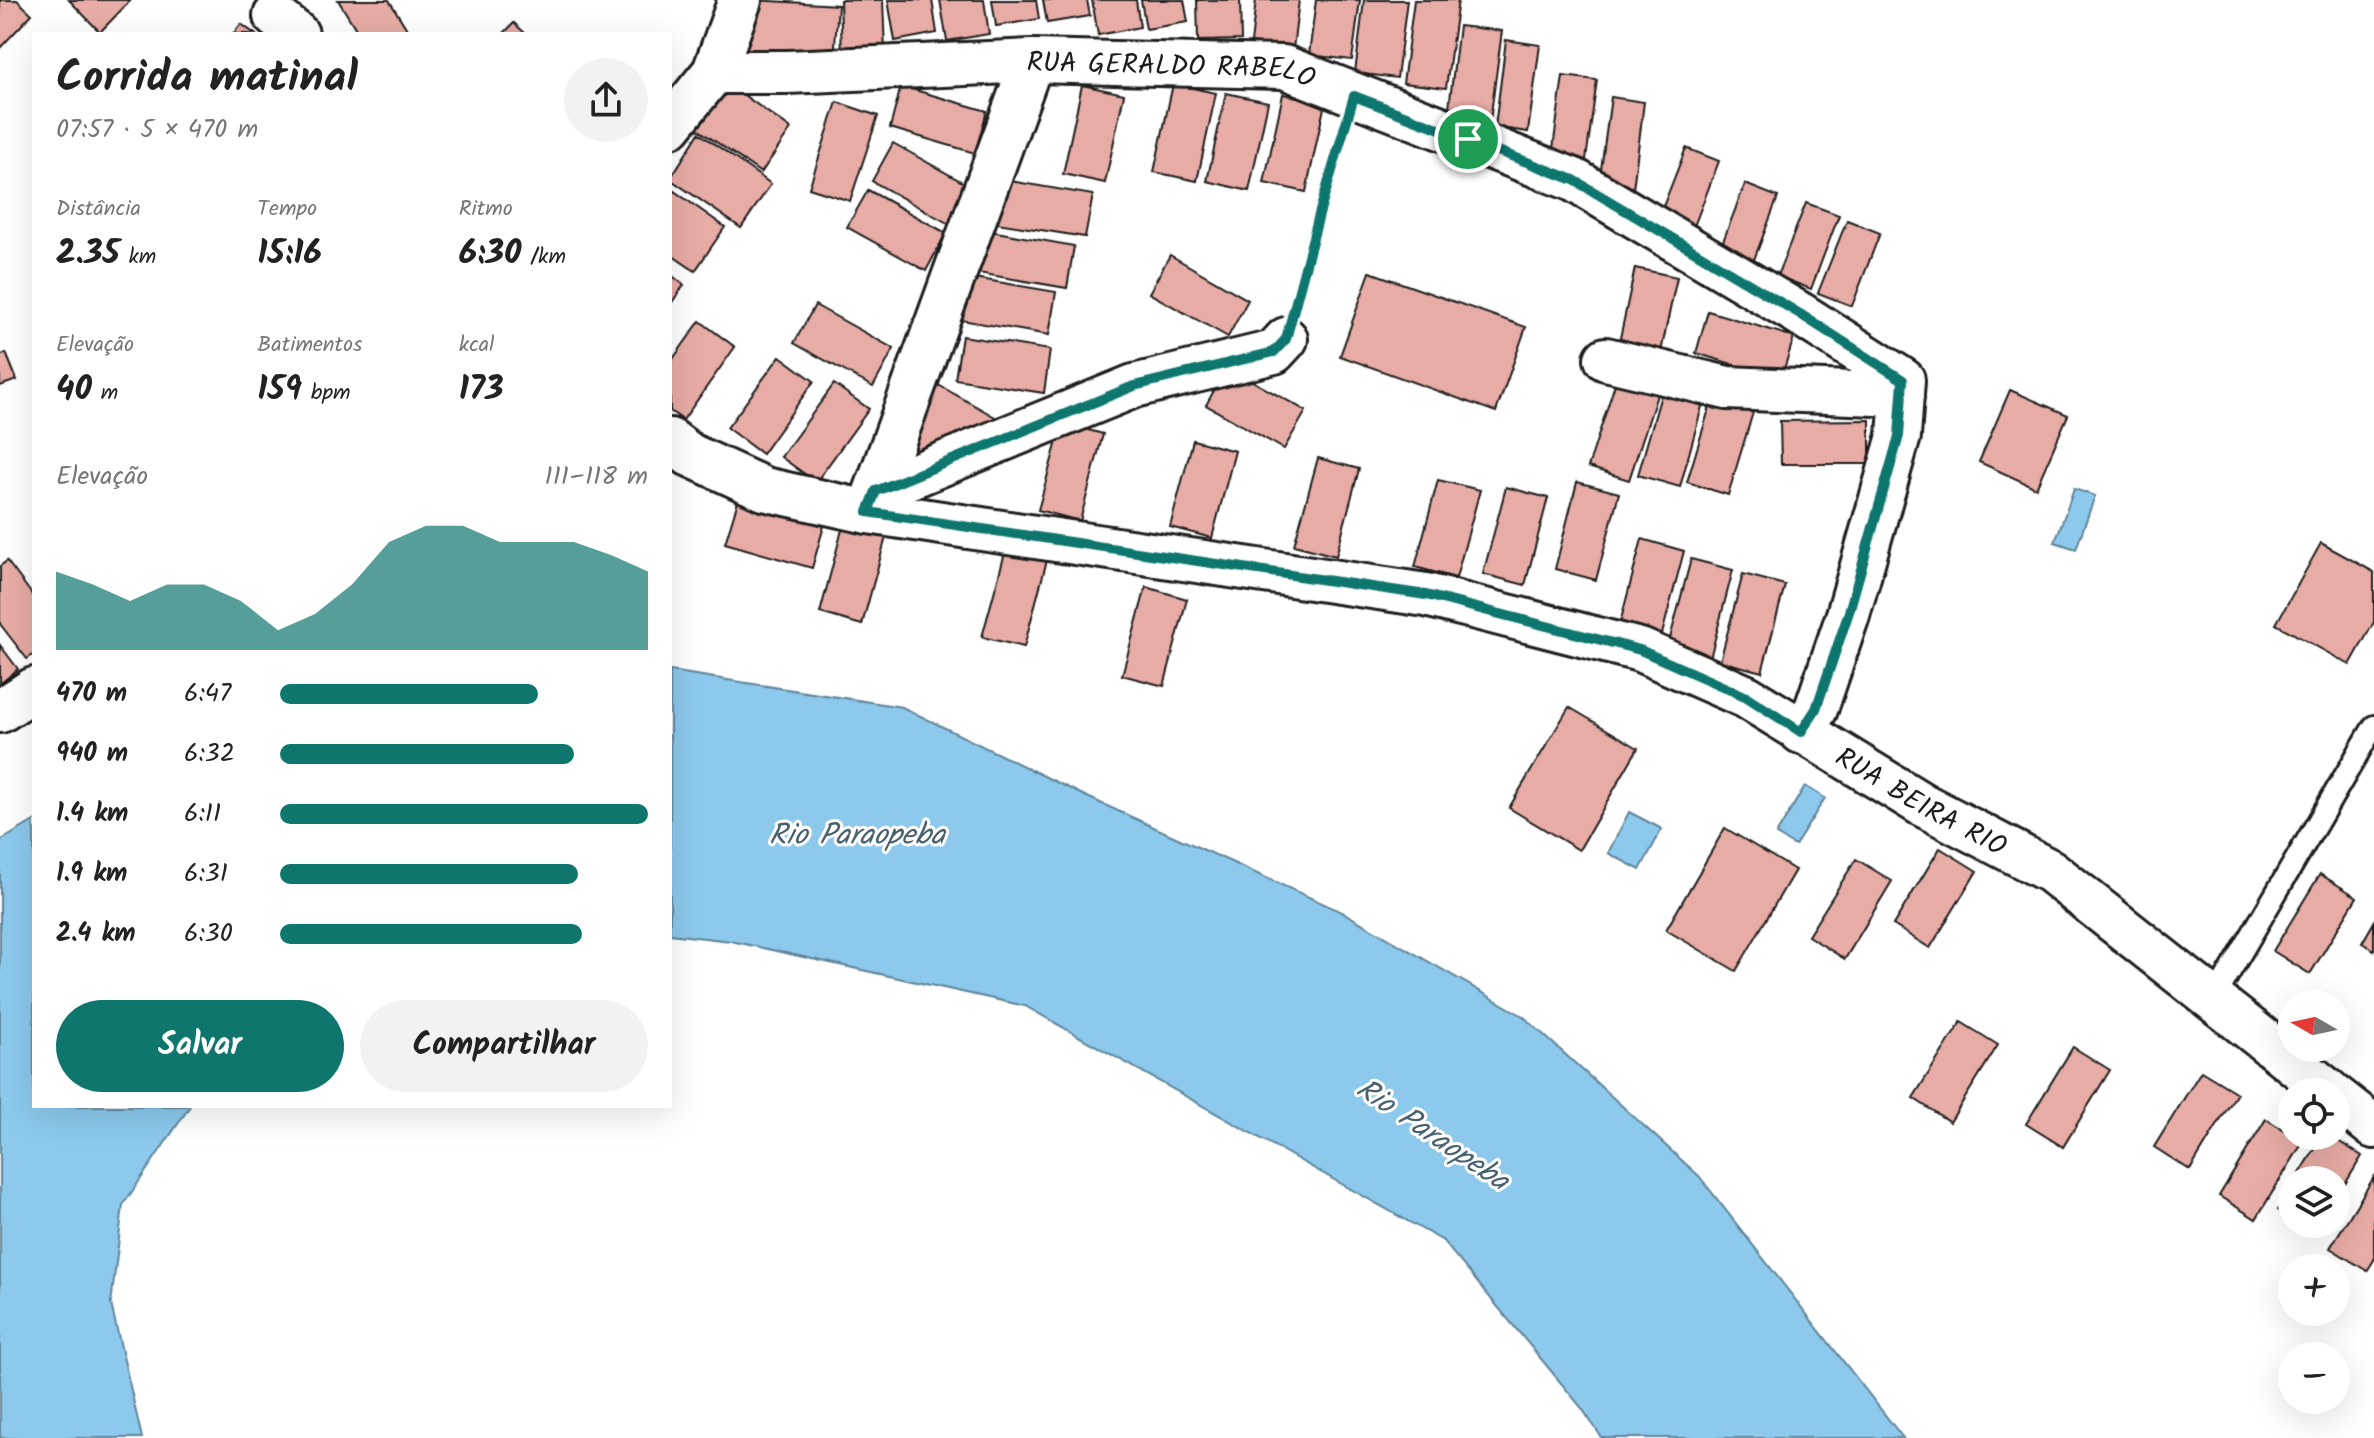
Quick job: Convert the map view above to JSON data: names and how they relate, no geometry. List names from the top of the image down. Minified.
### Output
{"streets":{"street":["RUA GERALDO RABELO","RUA BEIRA RIO"]},"water":["Rio Paraopeba"],"north":"left","page":{"heading":["Corrida matinal","07:57 · 5 × 470 m"],"stats":[["Distância","2.35 km"],["Tempo","15:16"],["Ritmo","6:30 /km"],["Elevação","40 m"],["Batimentos","159 bpm"],["kcal","173"]],"chart":["Elevação","111–118 m"],"list":[{"name":"470 m","note":"6:47"},{"name":"940 m","note":"6:32"},{"name":"1.4 km","note":"6:11"},{"name":"1.9 km","note":"6:31"},{"name":"2.4 km","note":"6:30"}],"buttons":["Salvar","Compartilhar"],"map_buttons":["+","−"]}}
